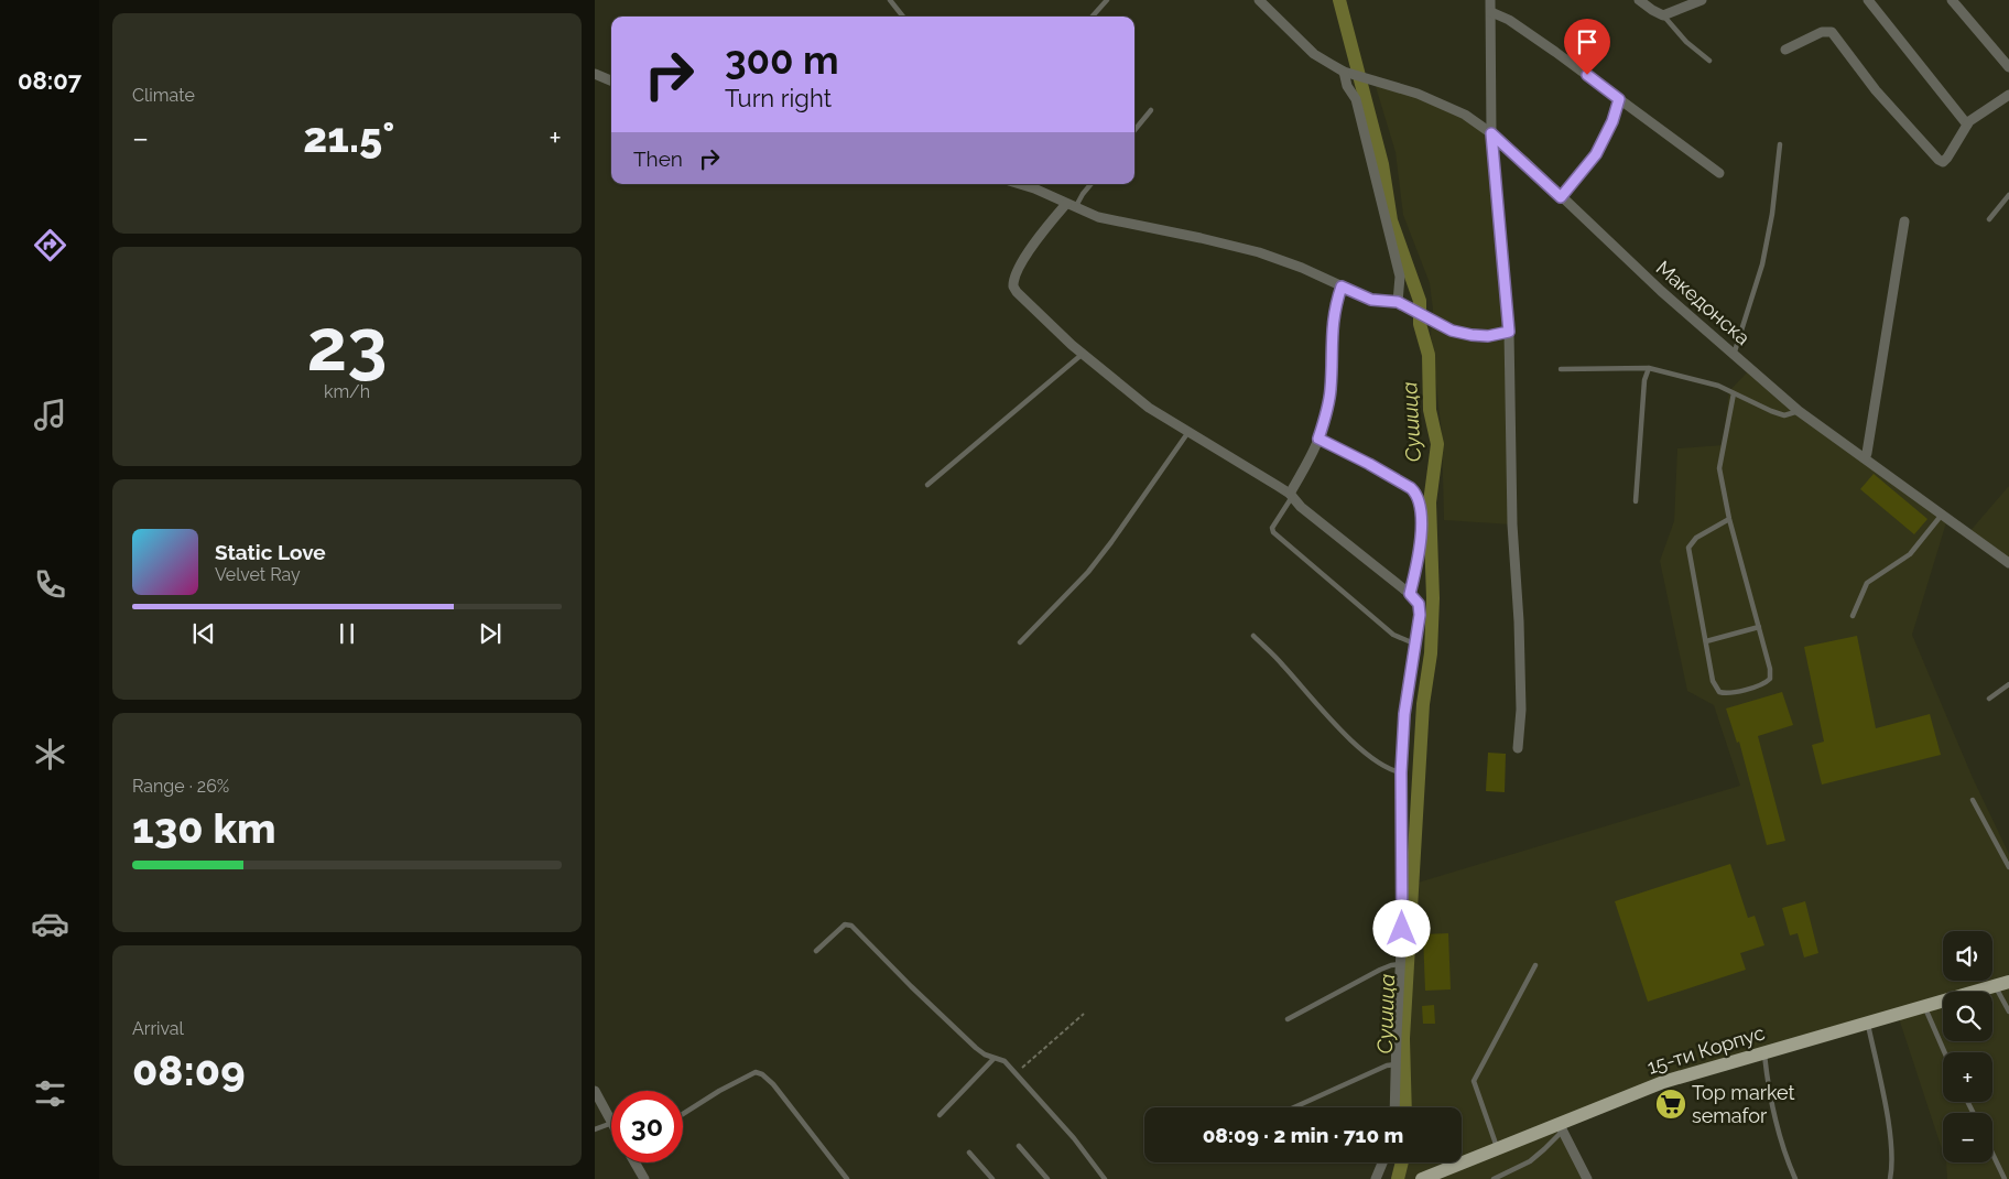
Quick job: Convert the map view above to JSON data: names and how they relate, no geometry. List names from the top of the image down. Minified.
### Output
{"streets":{"main road":["15-ти Корпус"],"street":["Македонска"]},"water":["Сушица"],"places":{"supermarket":["Top market semafor"]},"page":{"tabs":"08:07","tile":["Climate",["23","km/h"],["Range · 26%","130 km"],["Arrival","08:09"]],"turn":["300 m","Turn right"],"heat":["−","21.5°","+"],"then":"Then","song":["Static Love","Velvet Ray"],"map_buttons":["+","−"],"limit":"30","trip":"08:09 · 2 min · 710 m"}}
